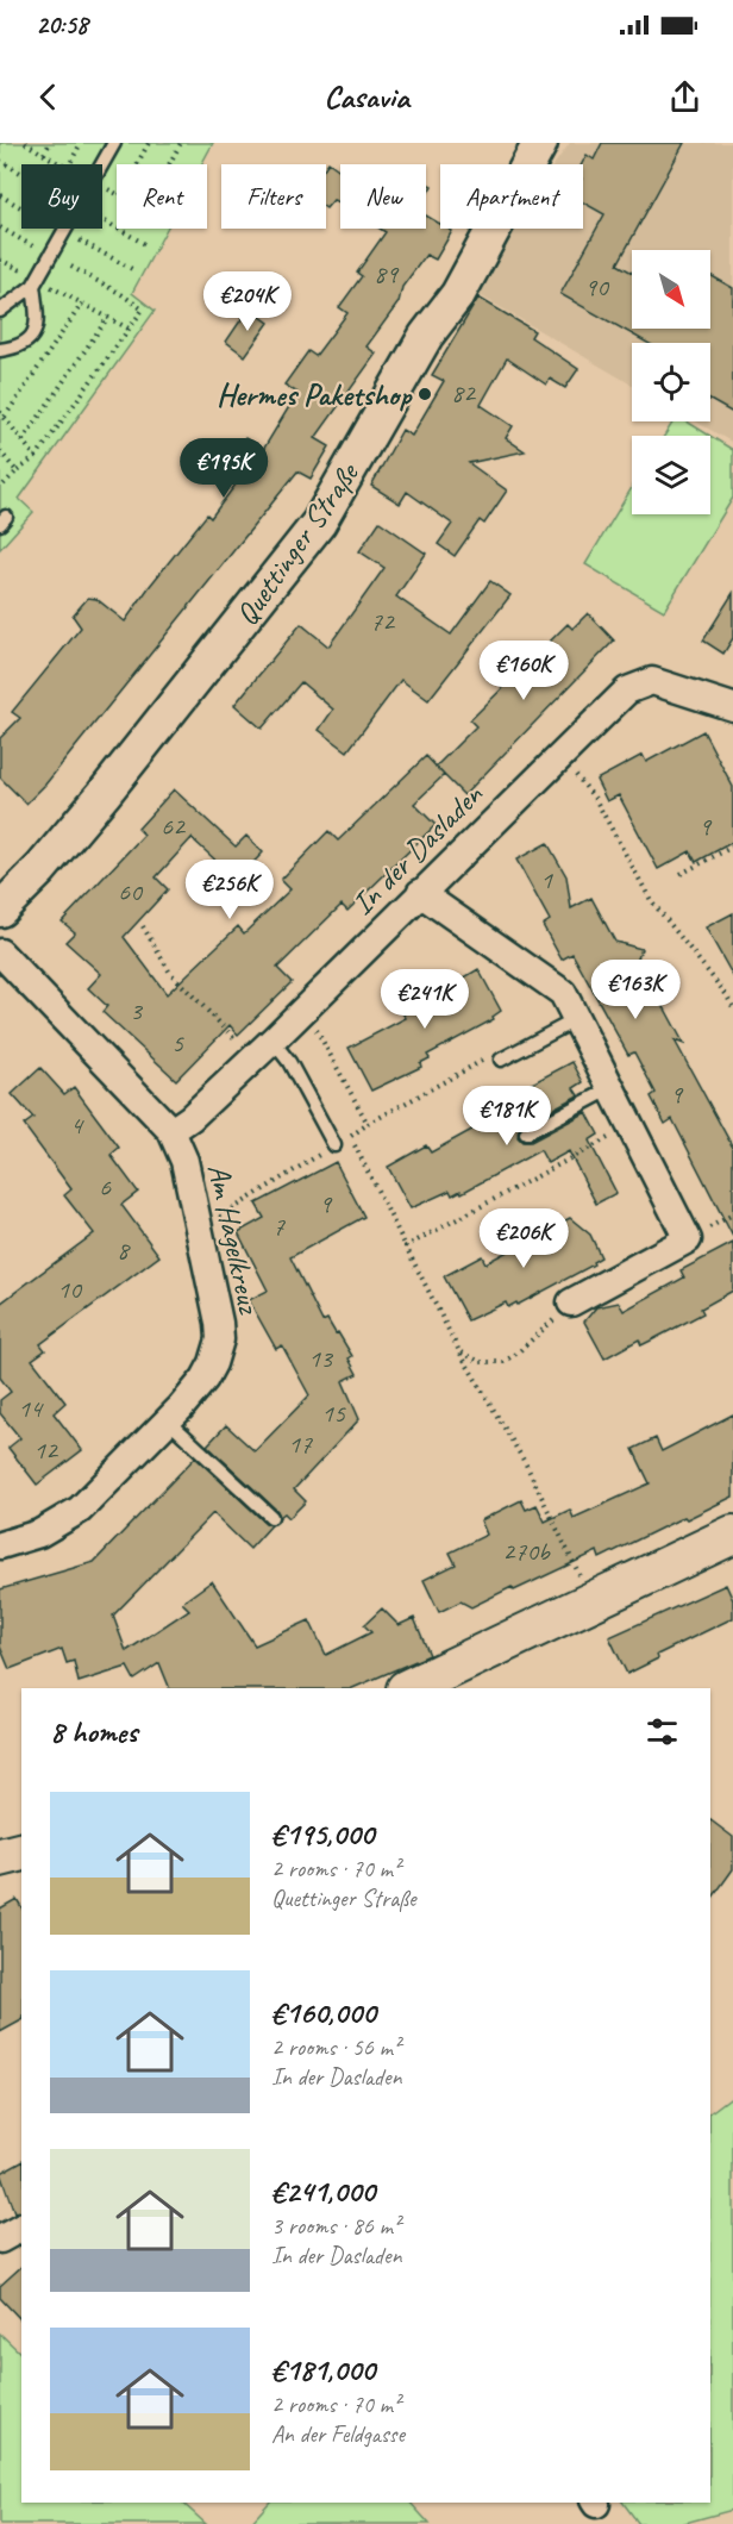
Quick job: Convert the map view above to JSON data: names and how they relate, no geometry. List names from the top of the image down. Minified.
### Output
{"streets":{"street":["Quettinger Straße","In der Dasladen","Am Hagelkreuz"]},"crossings":[["In der Dasladen","Am Hagelkreuz"]],"places":["Hermes Paketshop"],"house_numbers":["89","90","82","72","62","9","1","60","3","5","9","4","6","9","7","8","10","13","14","15","17","12","270b"],"north":"bottom right","page":{"status":"20:58","header":"Casavia","chip":["Buy","Rent","Filters","New","Apartment"],"price":["€204K","€195K","€160K","€256K","€163K","€241K","€181K","€206K"],"heading":"8 homes","list":[{"name":"€195,000","note":"2 rooms · 70 m² · Quettinger Straße"},{"name":"€160,000","note":"2 rooms · 56 m² · In der Dasladen"},{"name":"€241,000","note":"3 rooms · 86 m² · In der Dasladen"},{"name":"€181,000","note":"2 rooms · 70 m² · An der Feldgasse"}]}}
